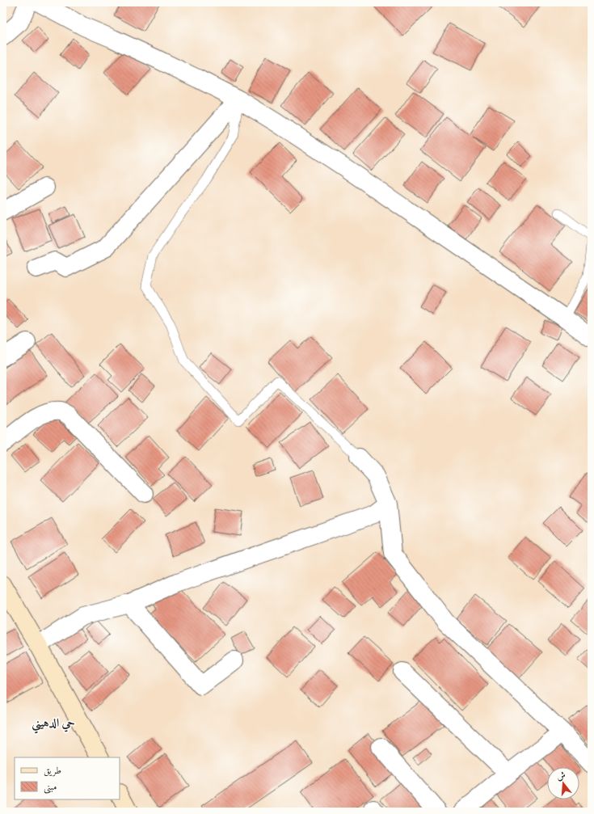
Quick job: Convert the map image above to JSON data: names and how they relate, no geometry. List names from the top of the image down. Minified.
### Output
{"districts":["حي الدهيني"],"legend":["طريق","مبنى"],"north":"top"}
